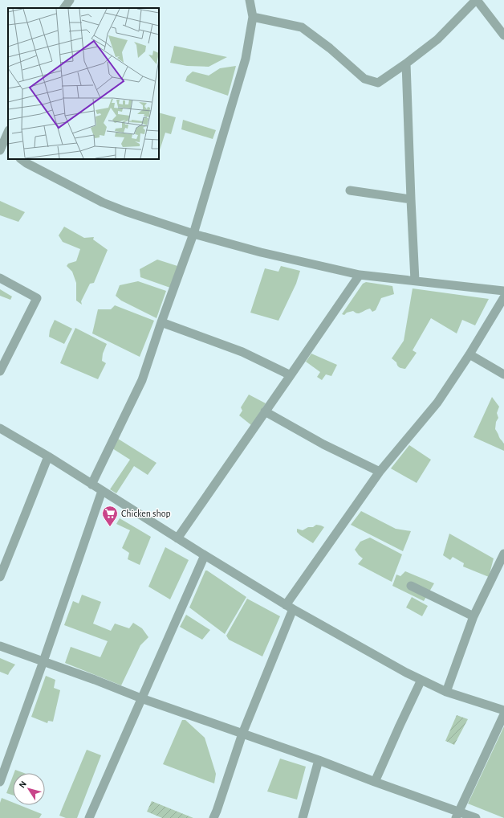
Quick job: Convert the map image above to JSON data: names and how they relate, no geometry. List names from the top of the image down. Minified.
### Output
{"places":{"supermarket":["Chicken shop"]},"north":"top left"}
